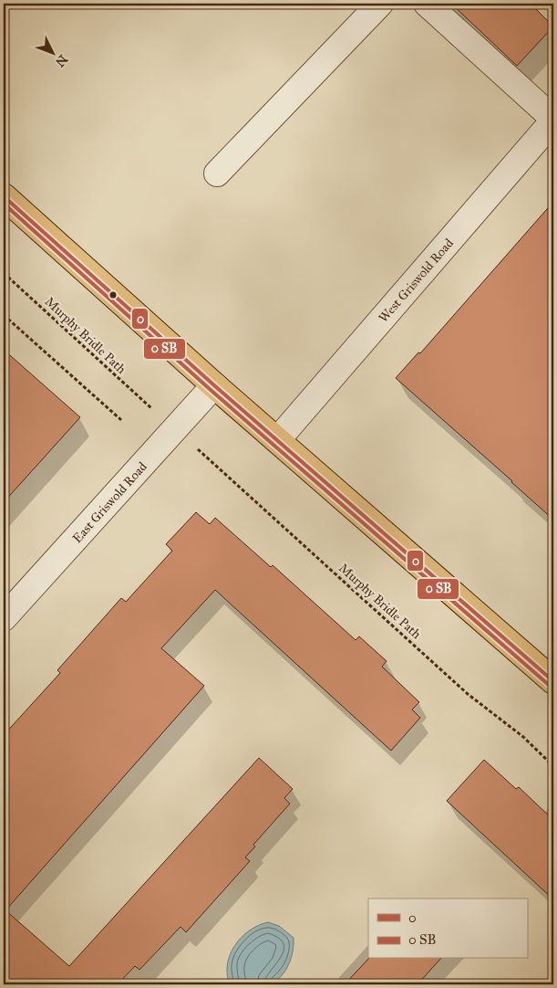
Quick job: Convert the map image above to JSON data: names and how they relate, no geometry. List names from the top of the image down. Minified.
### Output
{"streets":{"street":["West Griswold Road","East Griswold Road"],"path":["Murphy Bridle Path"]},"lines":["transit line 0"],"legend":["0","0 SB"],"north":"bottom right"}
